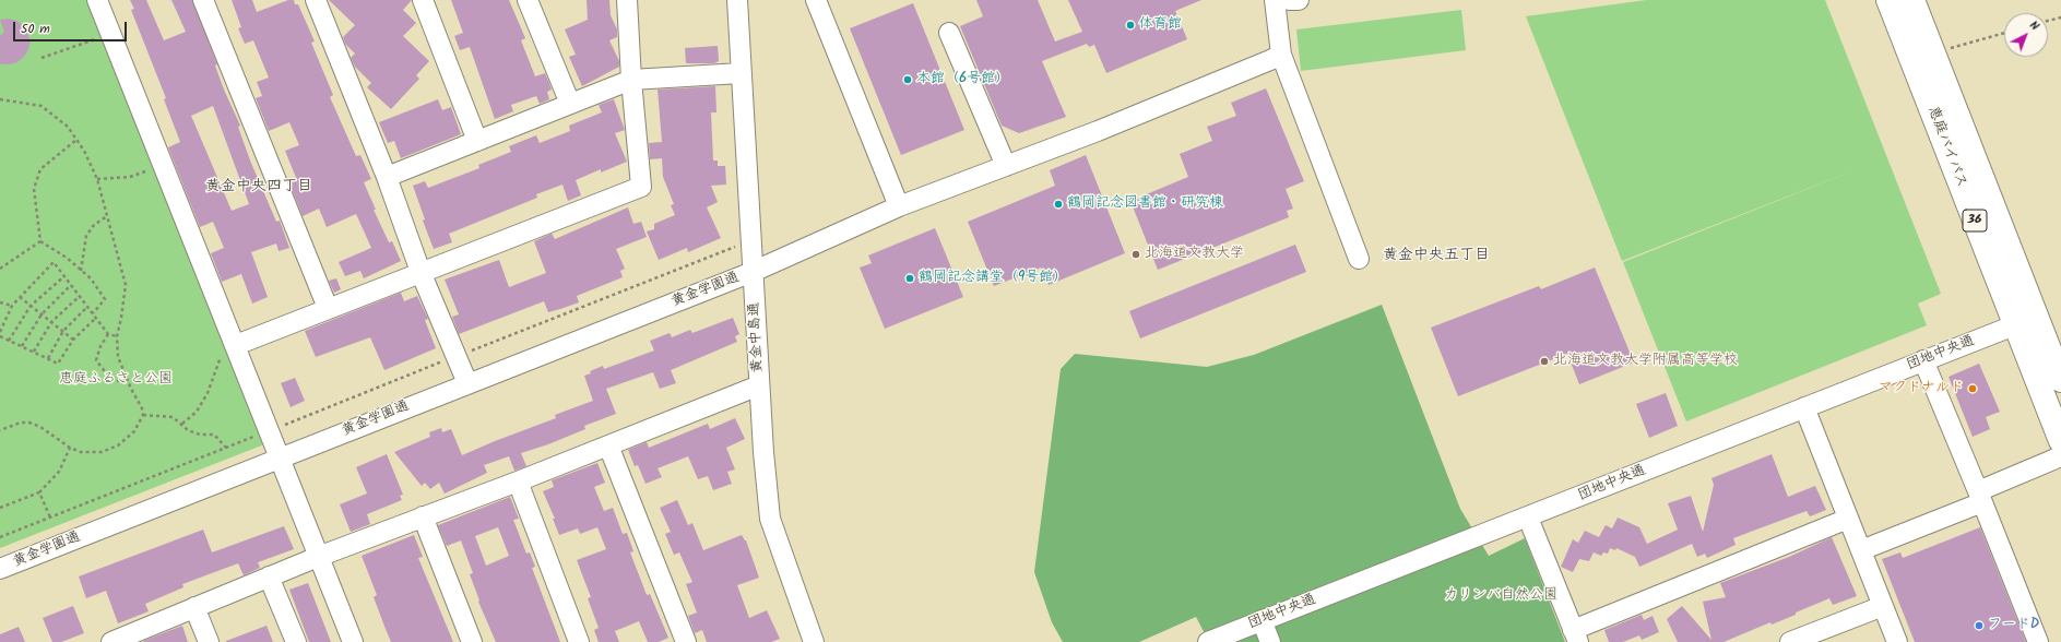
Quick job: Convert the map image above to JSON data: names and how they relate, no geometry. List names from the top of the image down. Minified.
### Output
{"streets":{"highway":["恵庭バイパス","36"],"street":["黄金学園通","黄金中島通","団地中央通"]},"crossings":[["恵庭バイパス","団地中央通"],["黄金学園通","黄金中島通"]],"districts":["黄金中央四丁目","黄金中央五丁目"],"parks":["恵庭ふるさと公園","カリンバ自然公園"],"places":["体育館","本館（6号館）","鶴岡記念図書館・研究棟","北海道文教大学","鶴岡記念講堂（9号館）","北海道文教大学附属高等学校","マクドナルド","フードD"],"scale_bar":"50 m","north":"top right"}
